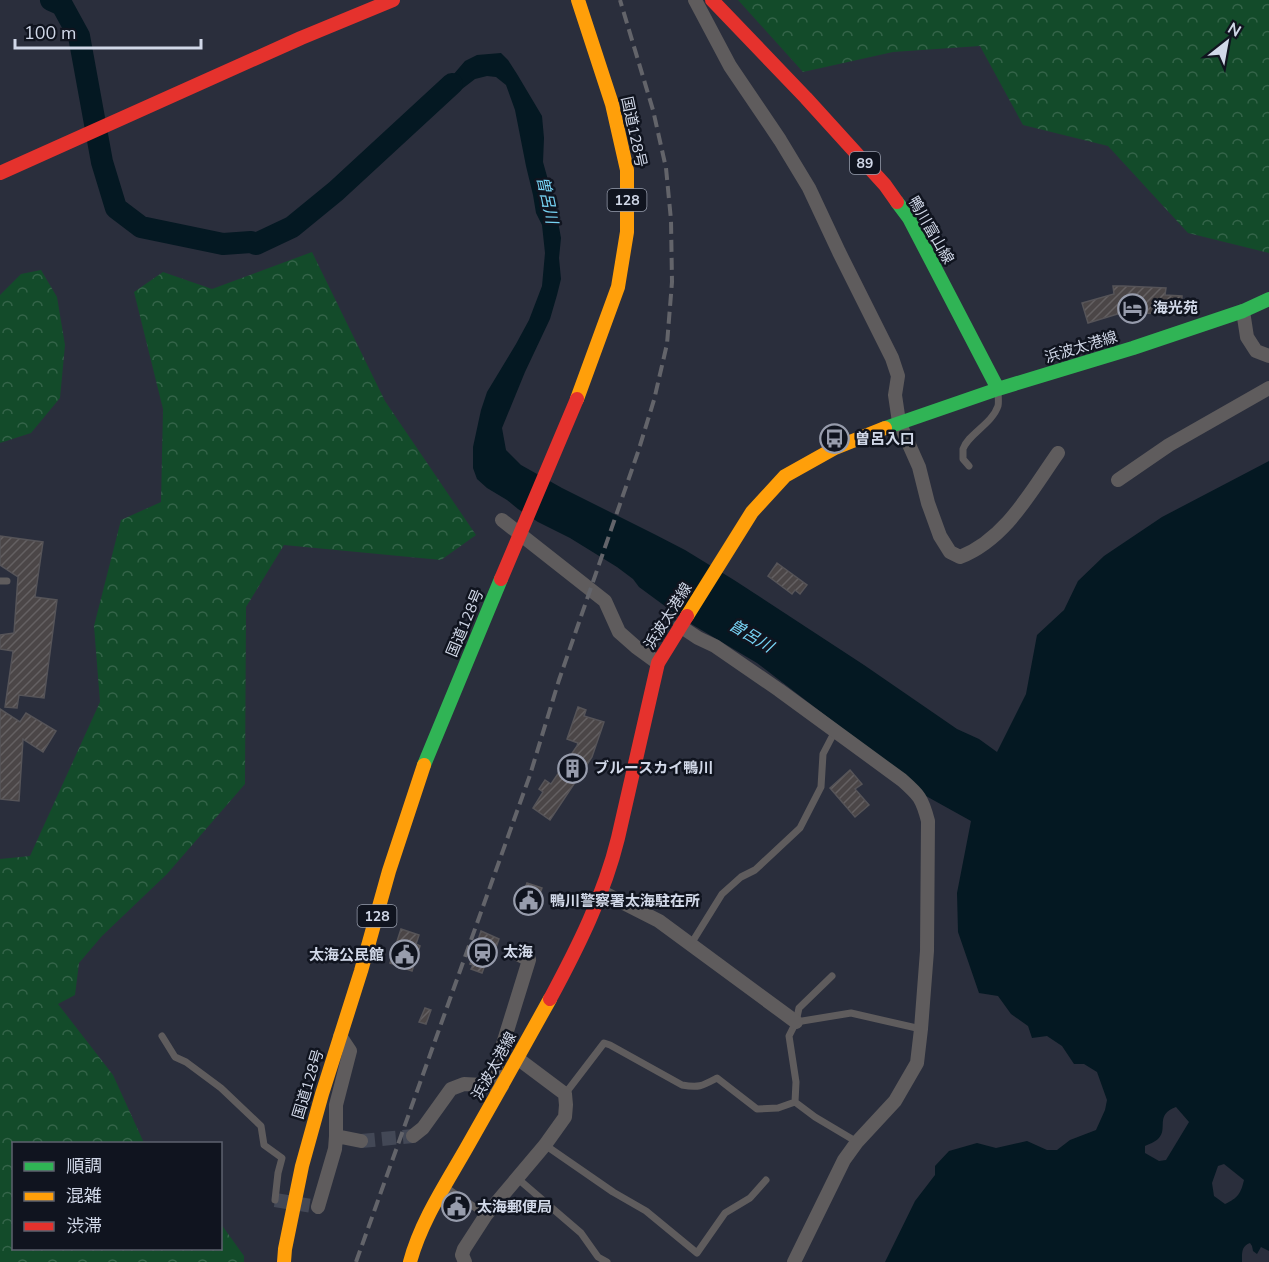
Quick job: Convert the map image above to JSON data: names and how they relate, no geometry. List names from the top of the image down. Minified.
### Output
{"streets":{"main road":["国道128号","89","128","鴨川富山線","浜波太港線"]},"crossings":[["鴨川富山線","浜波太港線"]],"water":["曽呂川"],"places":{"hotel":["海光苑"],"bus stop":["曽呂入口"],"building":["ブルースカイ鴨川"],"public building":["鴨川警察署太海駐在所","太海公民館","太海郵便局"],"station":["太海"]},"legend":["順調","混雑","渋滞"],"scale_bar":"100 m","north":"top right"}
